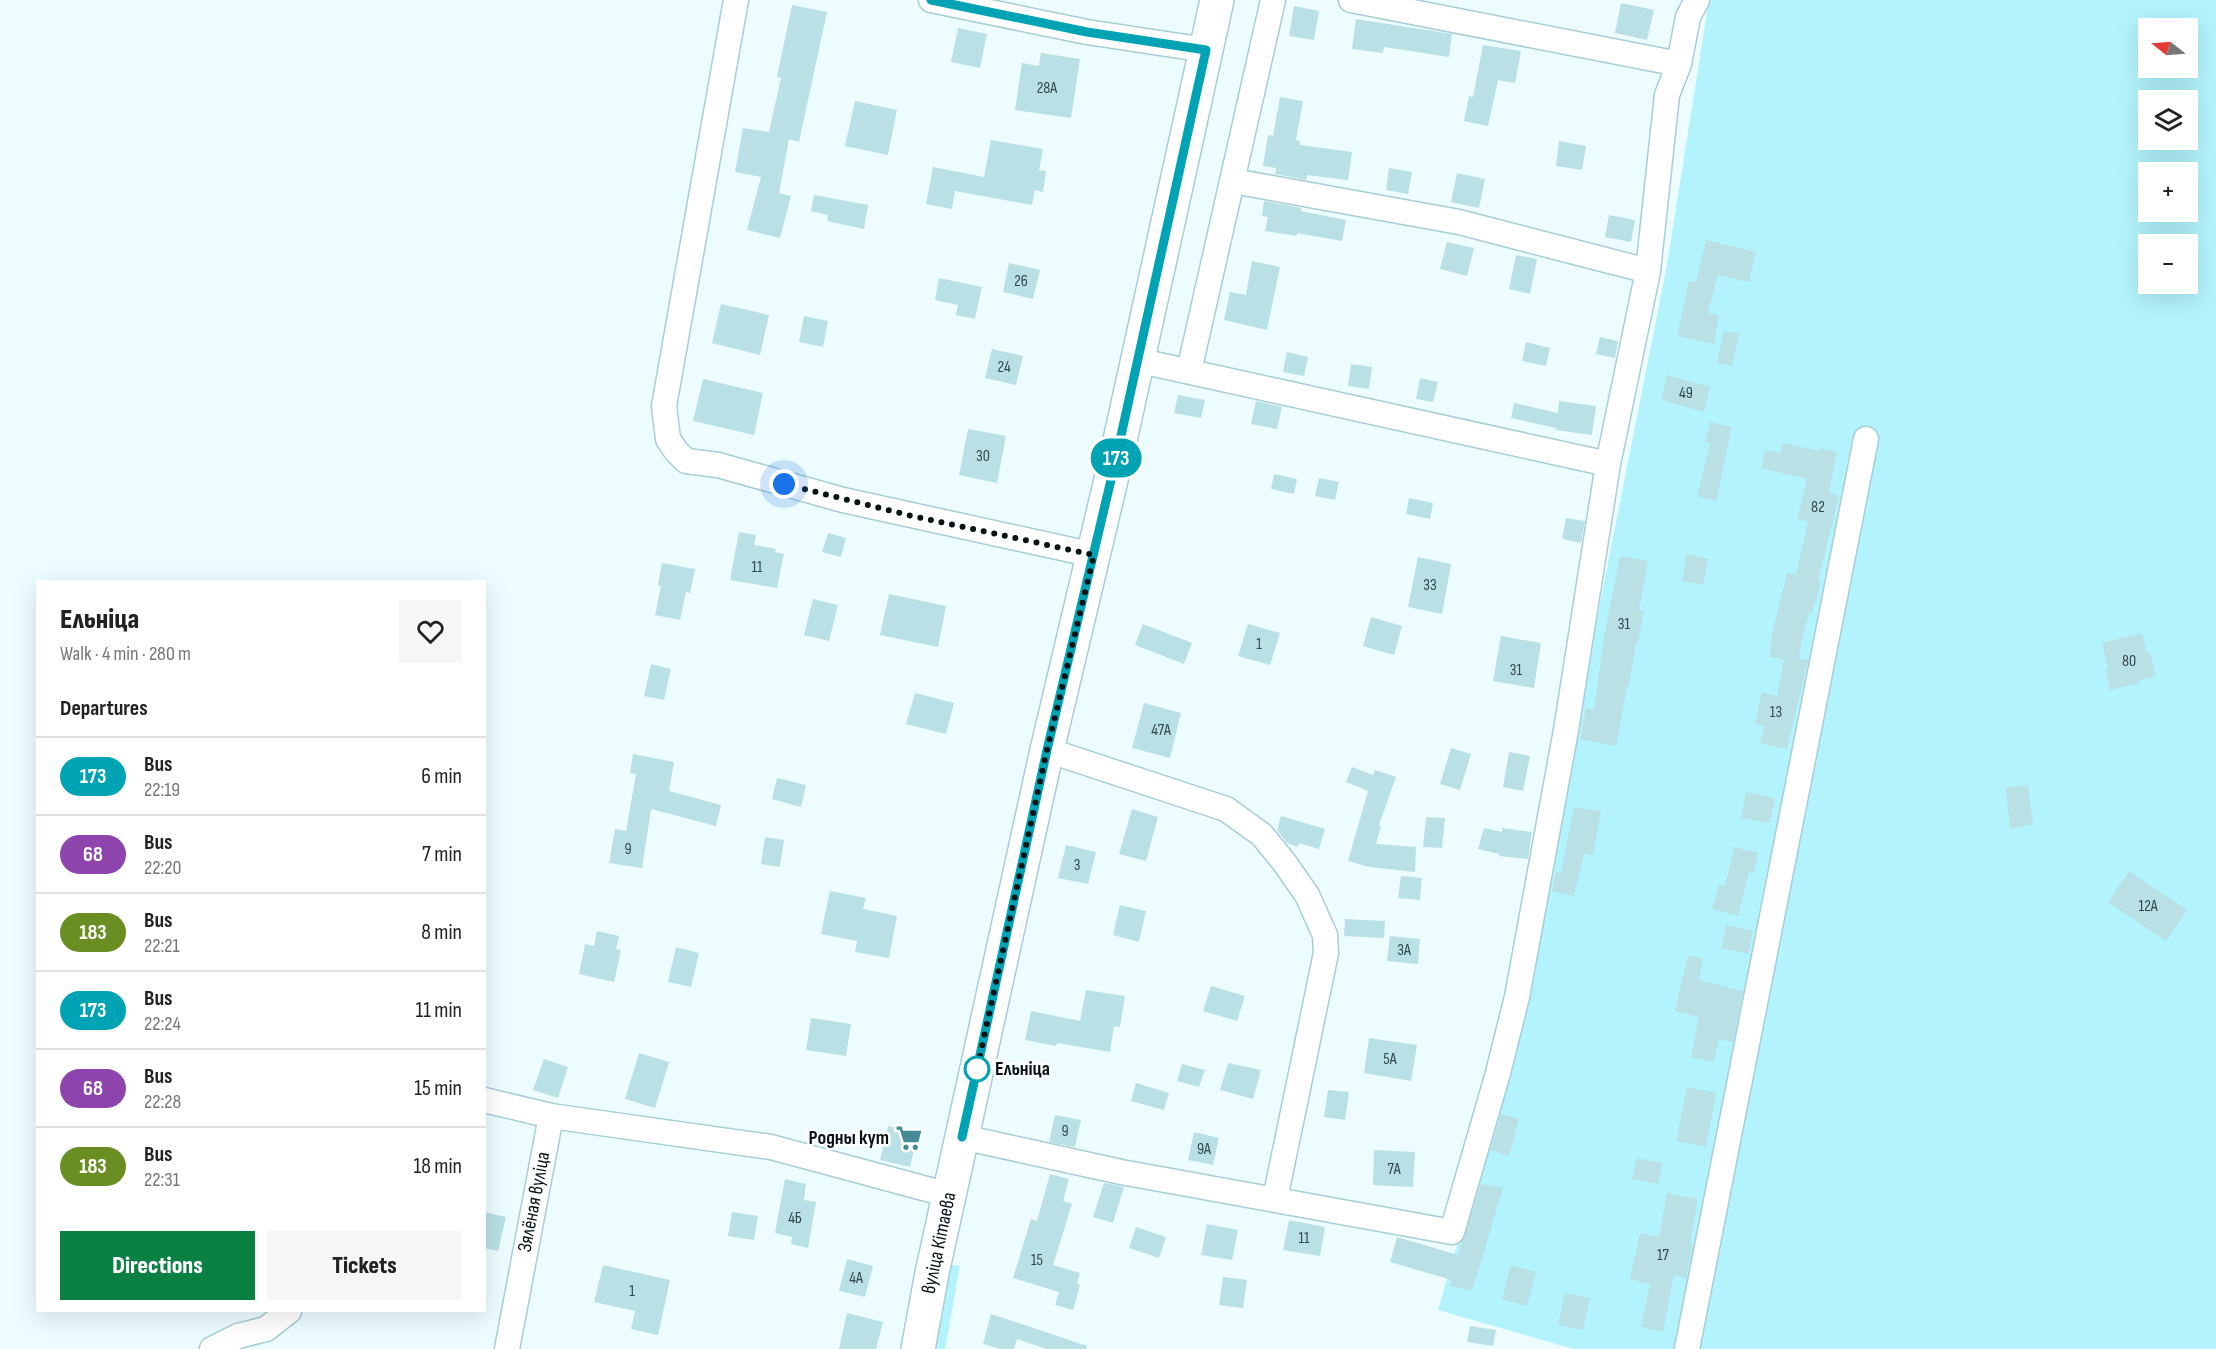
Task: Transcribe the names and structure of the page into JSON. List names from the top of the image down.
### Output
{
  "streets": {
    "main road": ["вуліца Кітаева"],
    "street": ["Зялёная вуліца"]
  },
  "places": {
    "other": ["Ельніца"],
    "supermarket": ["Родны кут"]
  },
  "lines": ["bus line 173"],
  "house_numbers": [
    "28А",
    "26",
    "24",
    "49",
    "30",
    "82",
    "11",
    "33",
    "31",
    "1",
    "80",
    "31",
    "13",
    "47А",
    "9",
    "3",
    "12А",
    "3А",
    "5А",
    "9",
    "9А",
    "7А",
    "4Б",
    "11",
    "17",
    "15",
    "4А",
    "1"
  ],
  "north": "left",
  "page": {
    "on_map": "173",
    "map_buttons": ["+", "−"],
    "heading": [
      ["Ельніца", "Walk · 4 min · 280 m"],
      "Departures"
    ],
    "list": [
      {
        "mark": "173",
        "name": "Bus",
        "note": "22:19",
        "value": "6 min"
      },
      {
        "mark": "68",
        "name": "Bus",
        "note": "22:20",
        "value": "7 min"
      },
      {
        "mark": "183",
        "name": "Bus",
        "note": "22:21",
        "value": "8 min"
      },
      {
        "mark": "173",
        "name": "Bus",
        "note": "22:24",
        "value": "11 min"
      },
      {
        "mark": "68",
        "name": "Bus",
        "note": "22:28",
        "value": "15 min"
      },
      {
        "mark": "183",
        "name": "Bus",
        "note": "22:31",
        "value": "18 min"
      }
    ],
    "buttons": ["Directions", "Tickets"]
  }
}
